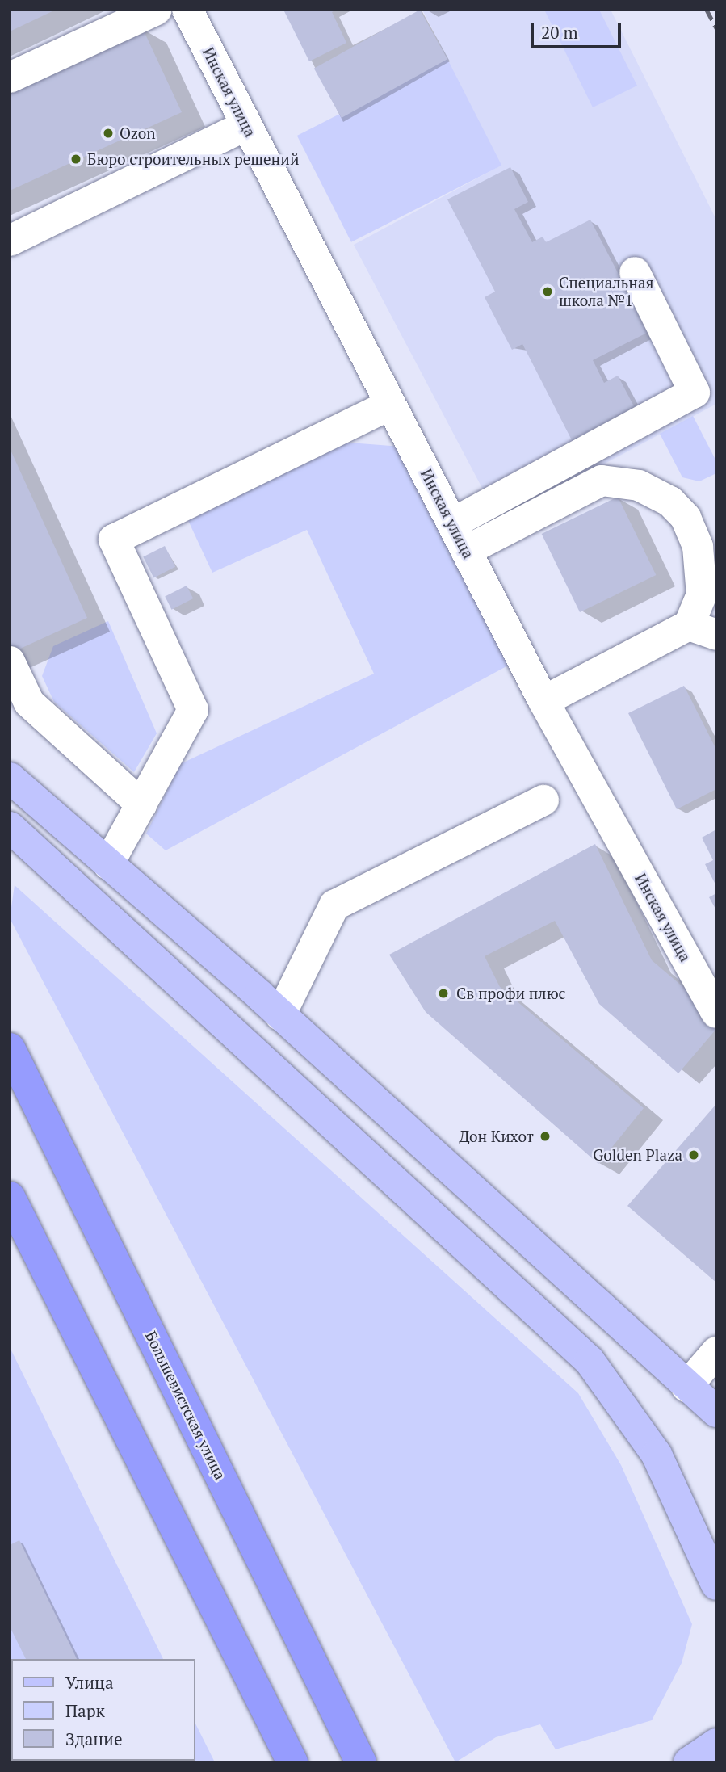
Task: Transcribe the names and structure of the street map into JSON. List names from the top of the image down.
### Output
{
  "streets": {
    "highway": ["Большевистская улица"],
    "street": ["Инская улица"]
  },
  "places": [
    "Ozon",
    "Бюро строительных решений",
    "Специальная школа №1",
    "Св профи плюс",
    "Дон Кихот",
    "Golden Plaza"
  ],
  "legend": ["Улица", "Парк", "Здание"],
  "scale_bar": "20 m"
}
